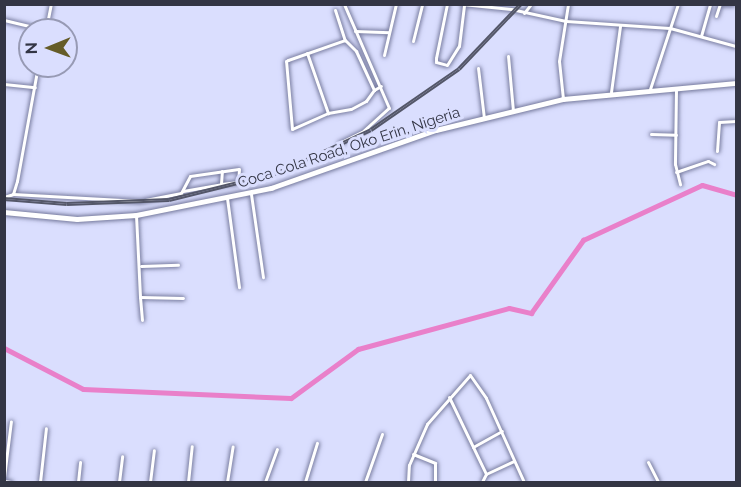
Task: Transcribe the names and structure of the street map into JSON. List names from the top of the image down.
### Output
{
  "streets": {
    "street": ["Coca Cola Road, Oko Erin, Nigeria"]
  },
  "north": "left"
}
